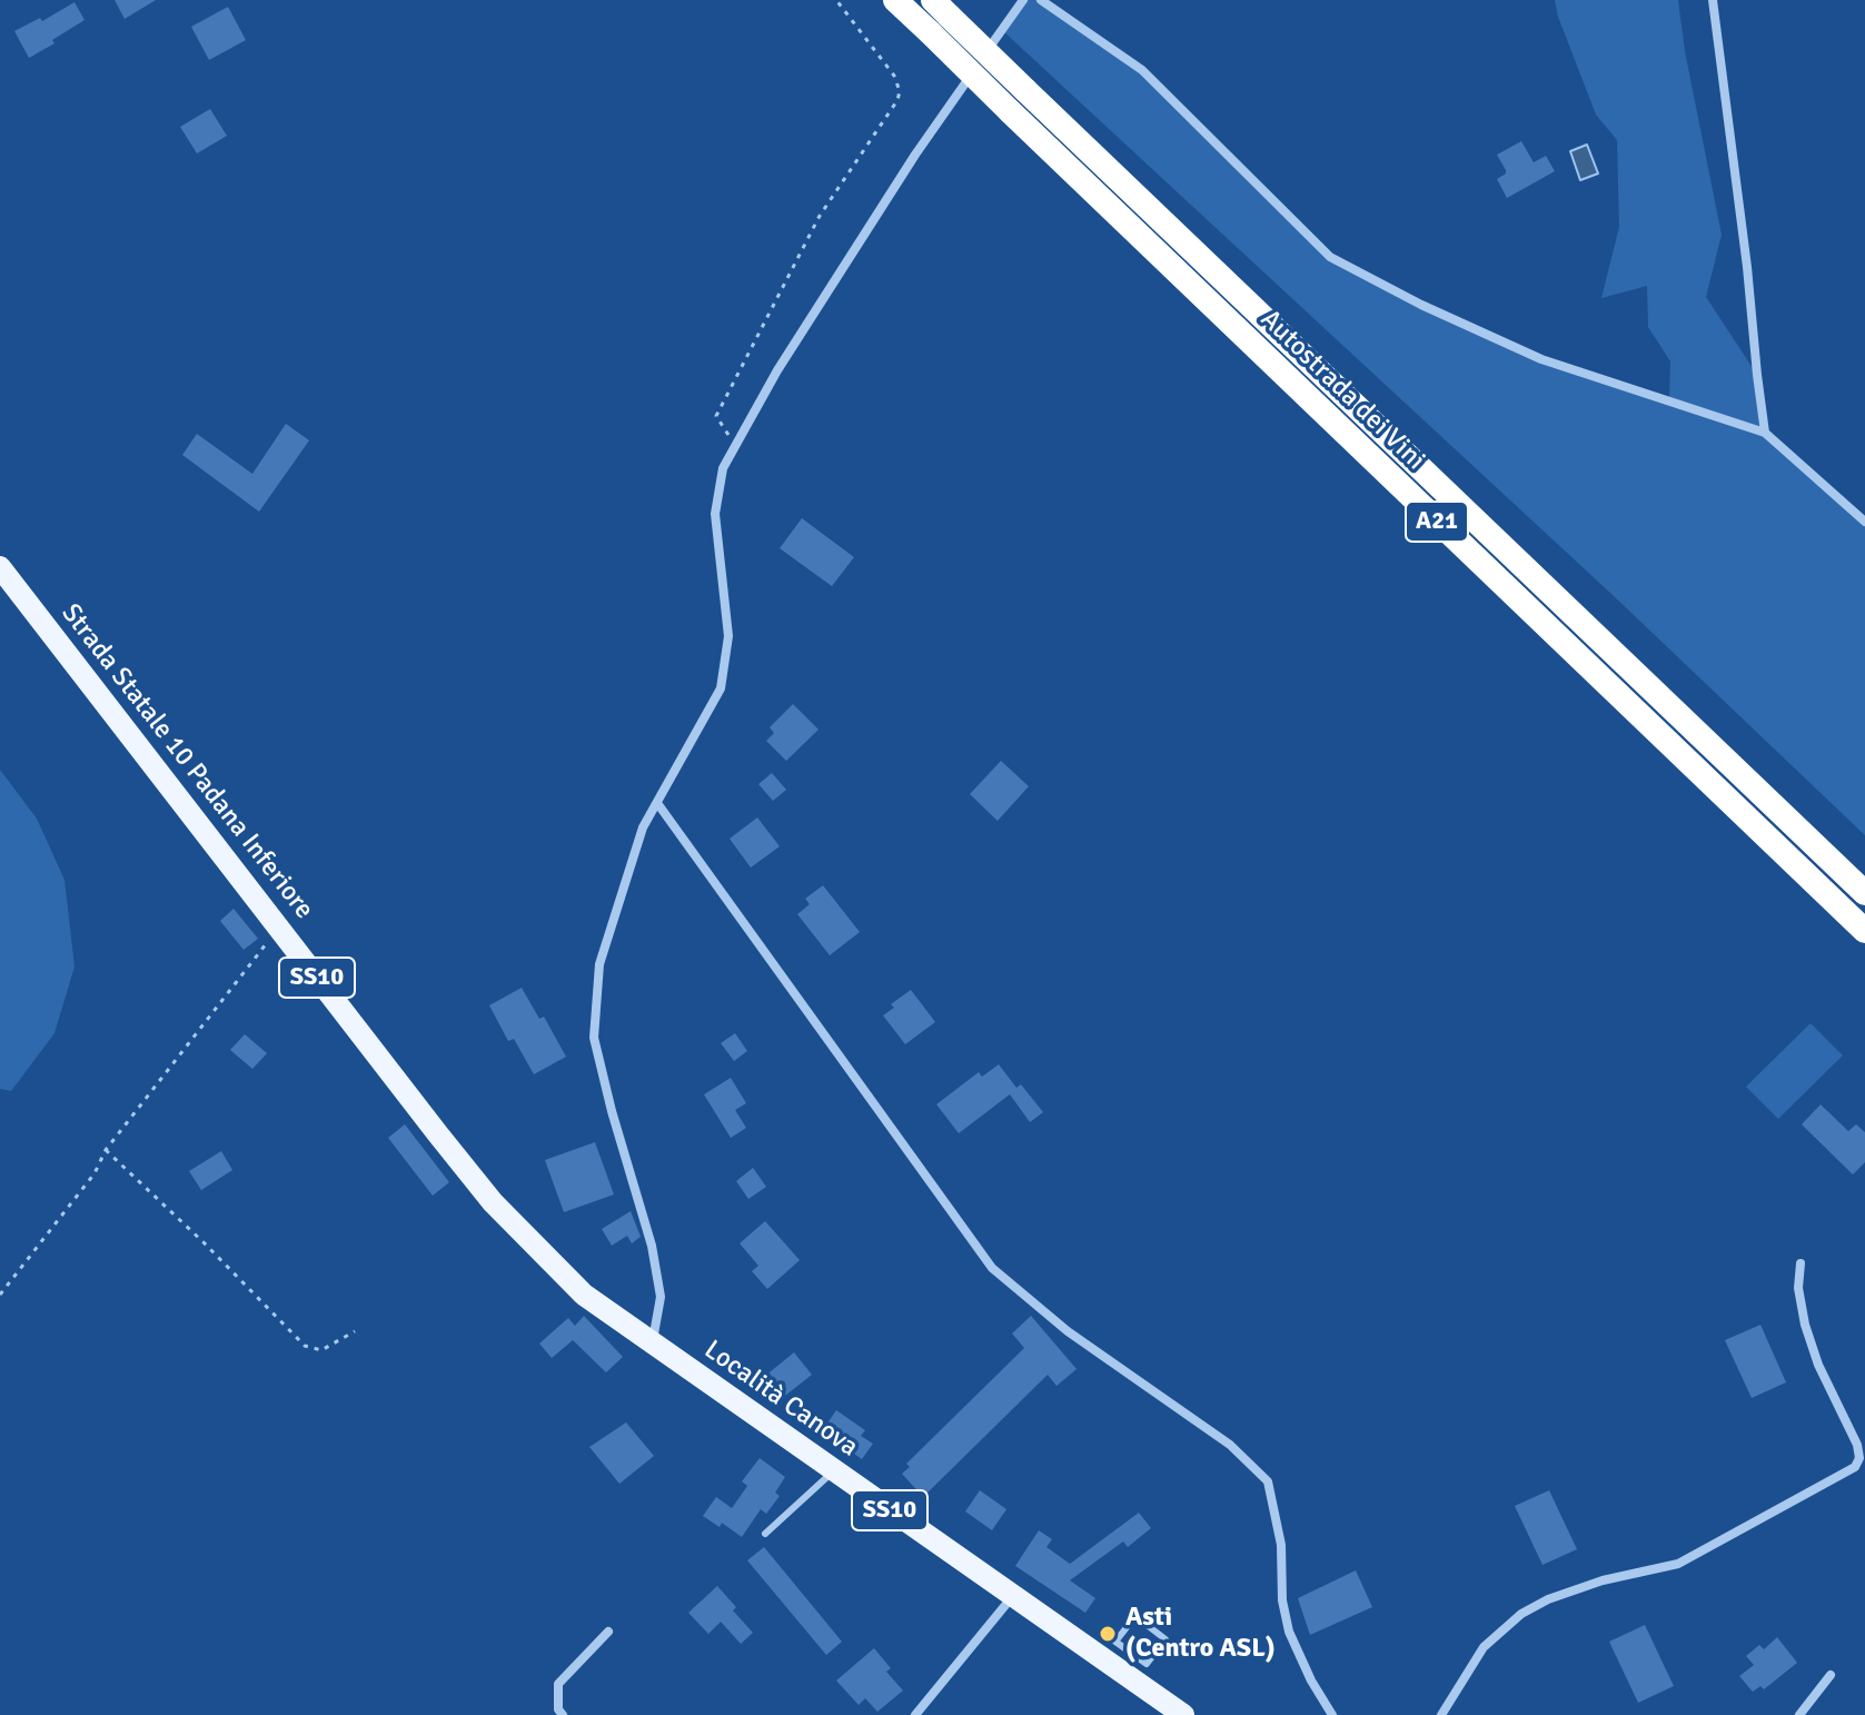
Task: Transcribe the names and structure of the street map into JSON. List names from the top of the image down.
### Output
{
  "streets": {
    "highway": ["Autostrada dei Vini", "A21"],
    "main road": ["Strada Statale 10 Padana Inferiore", "SS10", "Località Canova"]
  },
  "crossings": [
    ["Strada Statale 10 Padana Inferiore", "Località Canova"]
  ],
  "places": ["Asti (Centro ASL)"]
}
